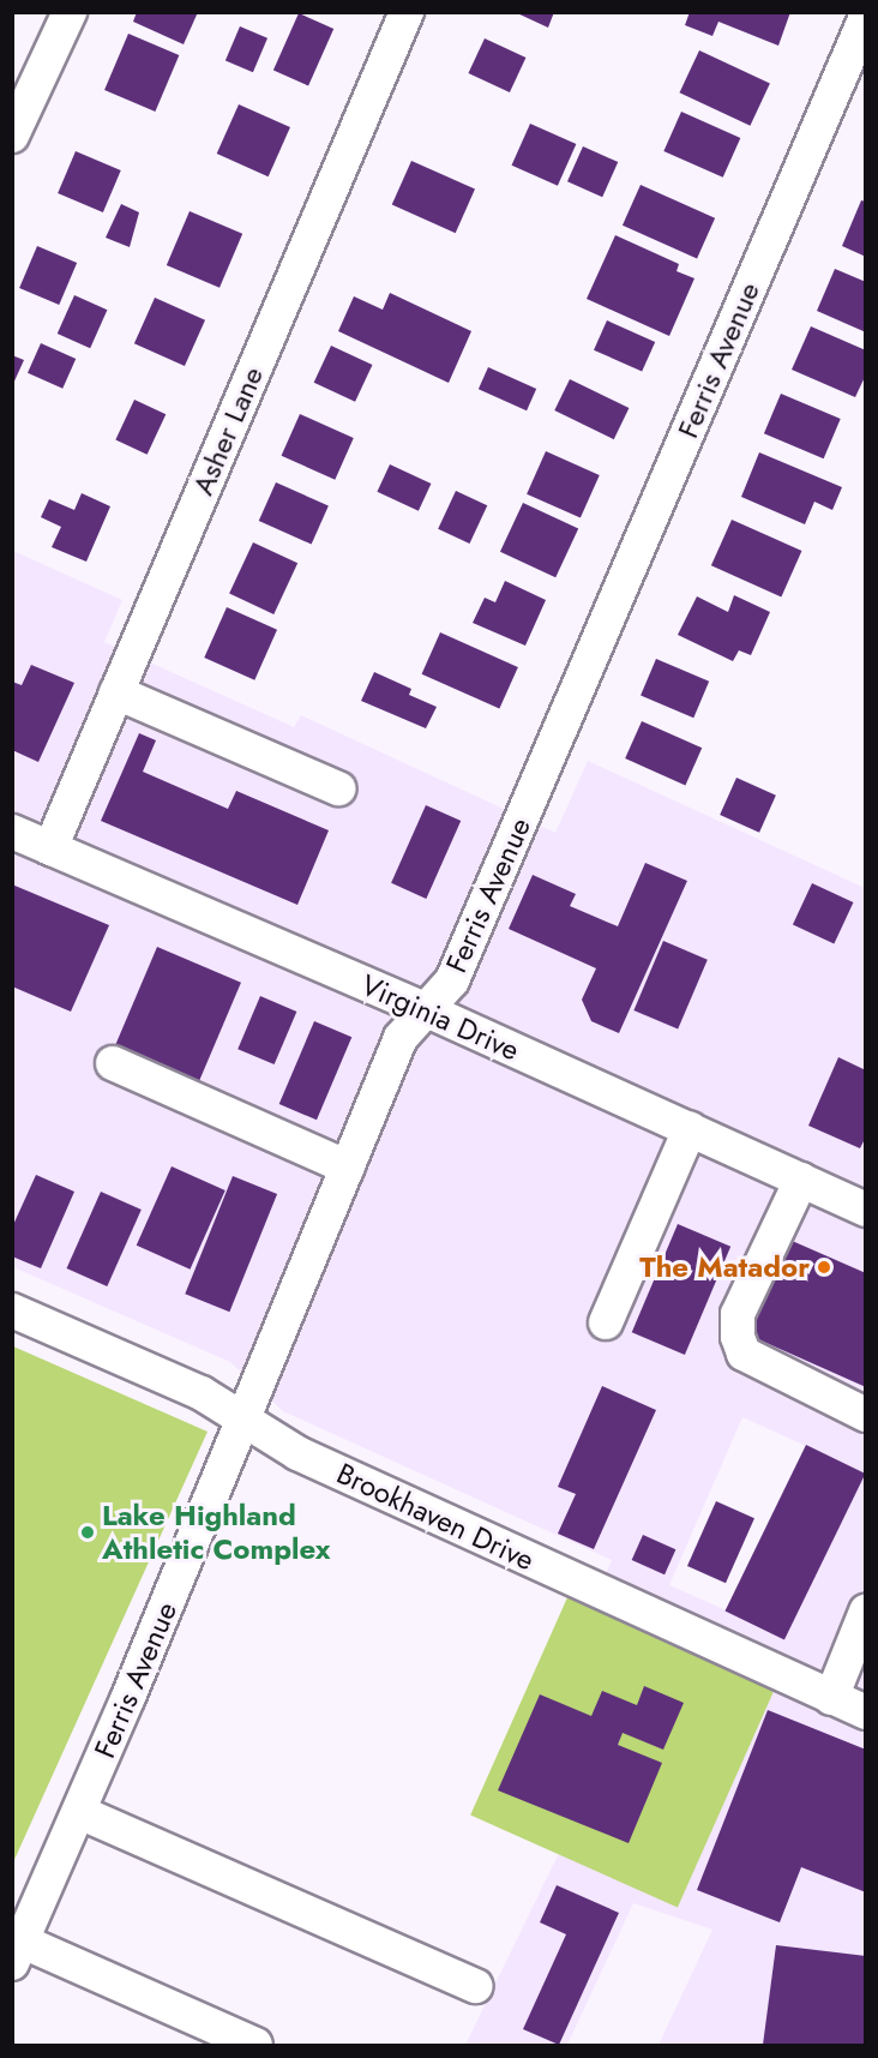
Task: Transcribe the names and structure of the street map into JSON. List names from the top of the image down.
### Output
{
  "streets": {
    "street": [
      "Ferris Avenue",
      "Asher Lane",
      "Virginia Drive",
      "Brookhaven Drive"
    ]
  },
  "crossings": [
    ["Ferris Avenue", "Virginia Drive"],
    ["Ferris Avenue", "Brookhaven Drive"],
    ["Asher Lane", "Virginia Drive"]
  ],
  "places": ["The Matador", "Lake Highland Athletic Complex"]
}
